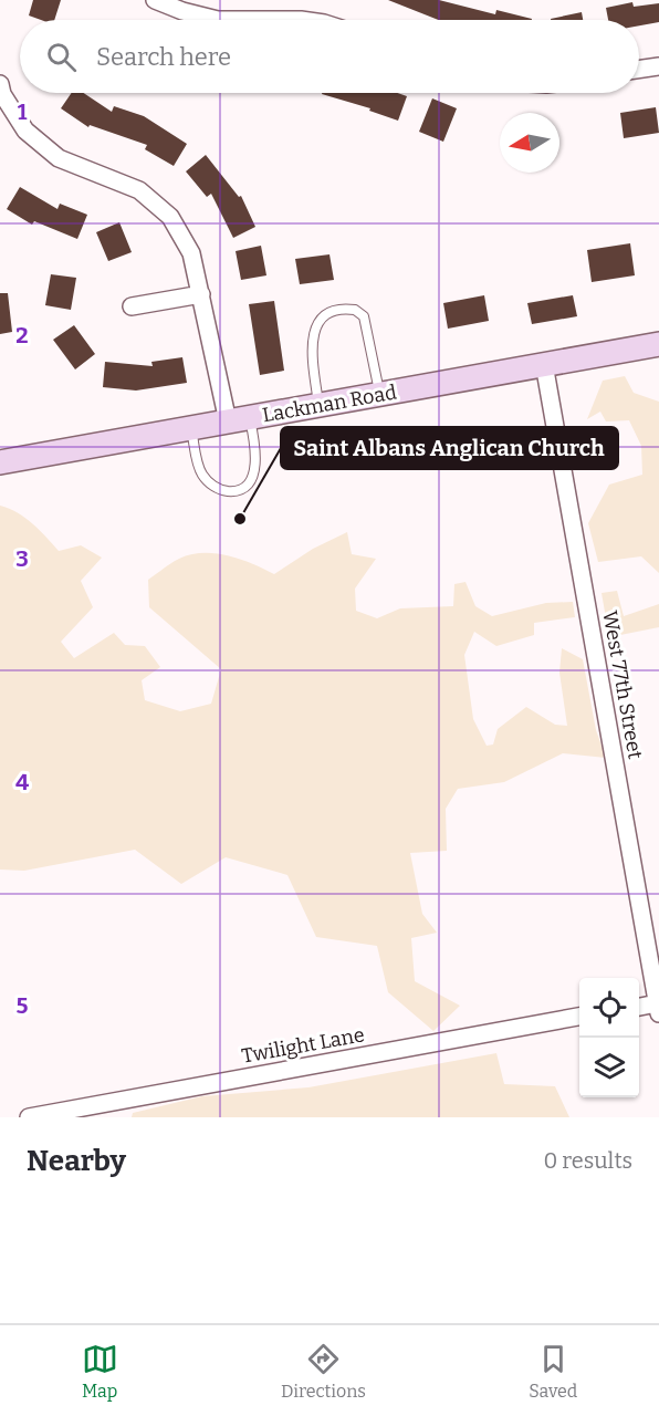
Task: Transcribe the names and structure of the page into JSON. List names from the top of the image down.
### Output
{
  "streets": {
    "main road": ["Lackman Road"],
    "street": ["West 77th Street", "Twilight Lane"]
  },
  "crossings": [
    ["Lackman Road", "West 77th Street"]
  ],
  "places": ["Saint Albans Anglican Church"],
  "north": "left",
  "page": {
    "search": "Search here",
    "heading": ["Nearby", "0 results"],
    "nav": ["Map", "Directions", "Saved"]
  },
  "grid": {
    "rows": [
      "1",
      "2",
      "3",
      "4",
      "5"
    ]
  }
}
